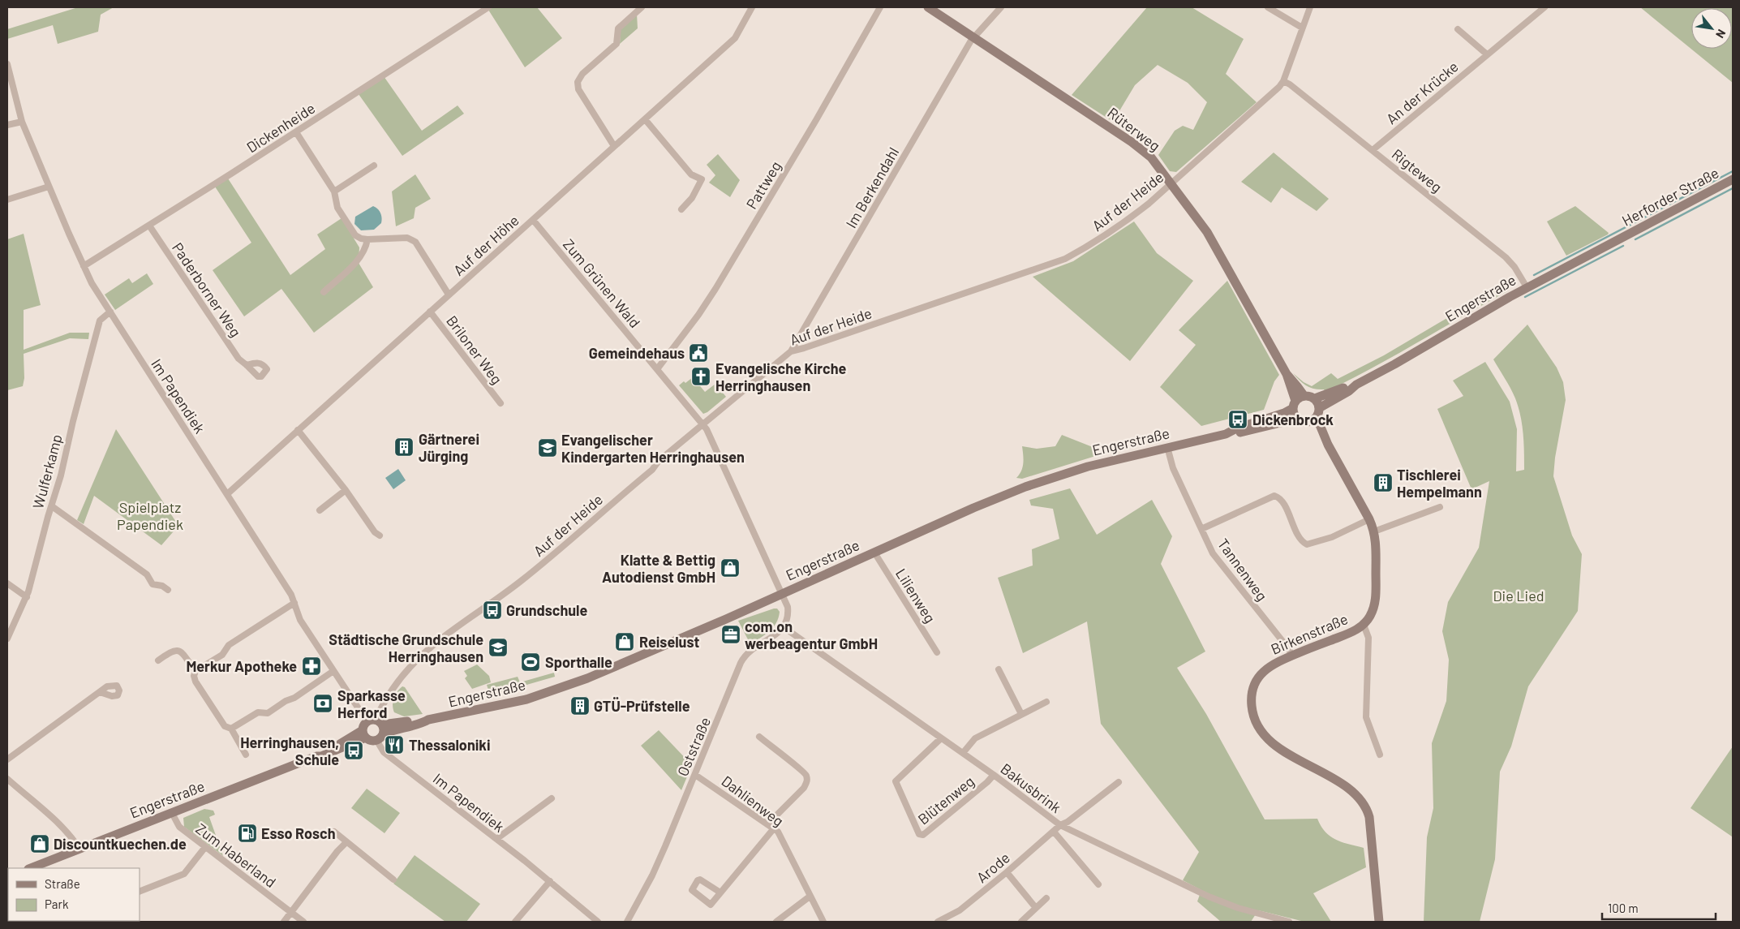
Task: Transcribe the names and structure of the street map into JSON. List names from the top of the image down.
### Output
{
  "streets": {
    "main road": [
      "Rüterweg",
      "Herforder Straße",
      "Engerstraße",
      "Birkenstraße"
    ],
    "street": [
      "An der Krücke",
      "Dickenheide",
      "Rigteweg",
      "Pattweg",
      "Im Berkendahl",
      "Auf der Heide",
      "Auf der Höhe",
      "Zum Grünen Wald",
      "Paderborner Weg",
      "Briloner Weg",
      "Im Papendiek",
      "Wulferkamp",
      "Tannenweg",
      "Lilienweg",
      "Oststraße",
      "Bakusbrink",
      "Blütenweg",
      "Dahlienweg",
      "Zum Haberland",
      "Arode"
    ]
  },
  "crossings": [
    ["An der Krücke", "Rigteweg"],
    ["Dickenheide", "Paderborner Weg"],
    ["Dickenheide", "Im Papendiek"],
    ["Rüterweg", "Im Berkendahl"],
    ["Rüterweg", "Auf der Heide"],
    ["Rüterweg", "Engerstraße"],
    ["Rüterweg", "Birkenstraße"],
    ["Rigteweg", "Auf der Heide"],
    ["Rigteweg", "Engerstraße"],
    ["Pattweg", "Zum Grünen Wald"],
    ["Im Berkendahl", "Auf der Heide"],
    ["Herforder Straße", "Engerstraße"],
    ["Auf der Heide", "Zum Grünen Wald"],
    ["Auf der Heide", "Engerstraße"],
    ["Auf der Heide", "Im Papendiek"],
    ["Auf der Höhe", "Zum Grünen Wald"],
    ["Auf der Höhe", "Briloner Weg"],
    ["Auf der Höhe", "Im Papendiek"],
    ["Zum Grünen Wald", "Engerstraße"],
    ["Engerstraße", "Im Papendiek"],
    ["Engerstraße", "Tannenweg"],
    ["Engerstraße", "Lilienweg"],
    ["Engerstraße", "Birkenstraße"],
    ["Engerstraße", "Zum Haberland"],
    ["Im Papendiek", "Wulferkamp"],
    ["Tannenweg", "Birkenstraße"],
    ["Oststraße", "Bakusbrink"],
    ["Oststraße", "Dahlienweg"],
    ["Bakusbrink", "Blütenweg"],
    ["Bakusbrink", "Arode"]
  ],
  "parks": ["Spielplatz Papendiek", "Die Lied"],
  "places": {
    "public building": ["Gemeindehaus"],
    "church": ["Evangelische Kirche Herringhausen"],
    "bus stop": ["Dickenbrock", "Grundschule", "Herringhausen, Schule"],
    "building": ["Gärtnerei Jürging", "Tischlerei Hempelmann", "GTÜ-Prüfstelle"],
    "school or university": ["Evangelischer Kindergarten Herringhausen", "Städtische Grundschule Herringhausen"],
    "shop": ["Klatte & Bettig Autodienst GmbH", "Reiselust", "Discountkuechen.de"],
    "office": ["com.on werbeagentur GmbH"],
    "sports": ["Sporthalle"],
    "pharmacy": ["Merkur Apotheke"],
    "bank": ["Sparkasse Herford"],
    "restaurant": ["Thessaloniki"],
    "fuel station": ["Esso Rosch"]
  },
  "legend": ["Straße", "Park"],
  "scale_bar": "100 m",
  "north": "bottom right"
}
